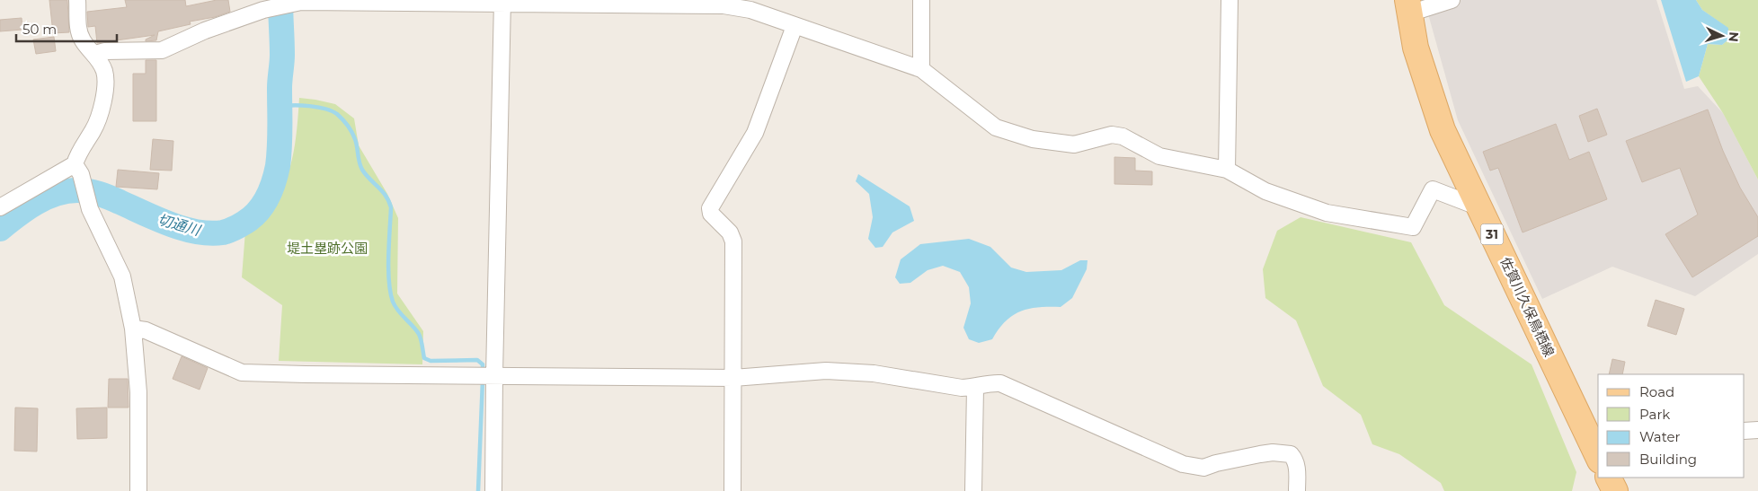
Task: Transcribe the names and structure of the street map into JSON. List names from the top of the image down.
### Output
{
  "streets": {
    "main road": ["31", "佐賀川久保鳥栖線"]
  },
  "water": ["切通川"],
  "parks": ["堤土塁跡公園"],
  "legend": [
    "Road",
    "Park",
    "Water",
    "Building"
  ],
  "scale_bar": "50 m",
  "north": "right"
}
